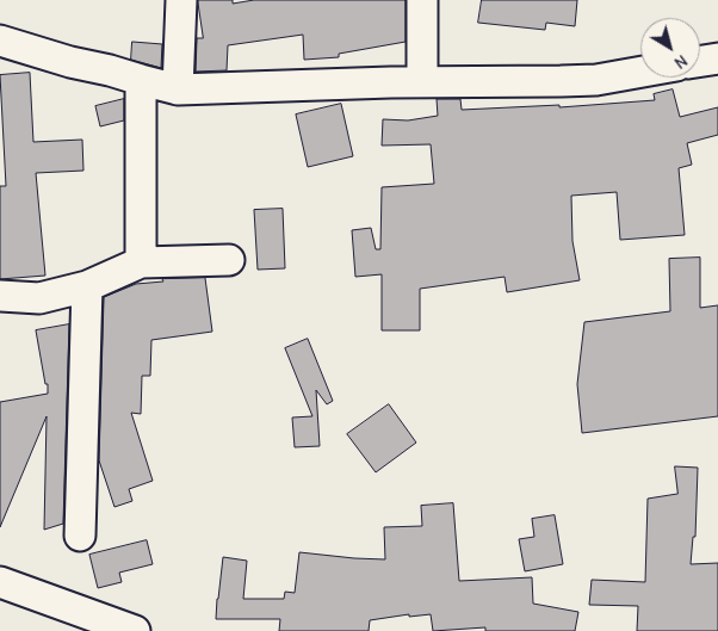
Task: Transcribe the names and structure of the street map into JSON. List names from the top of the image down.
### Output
{
  "north": "bottom right"
}
